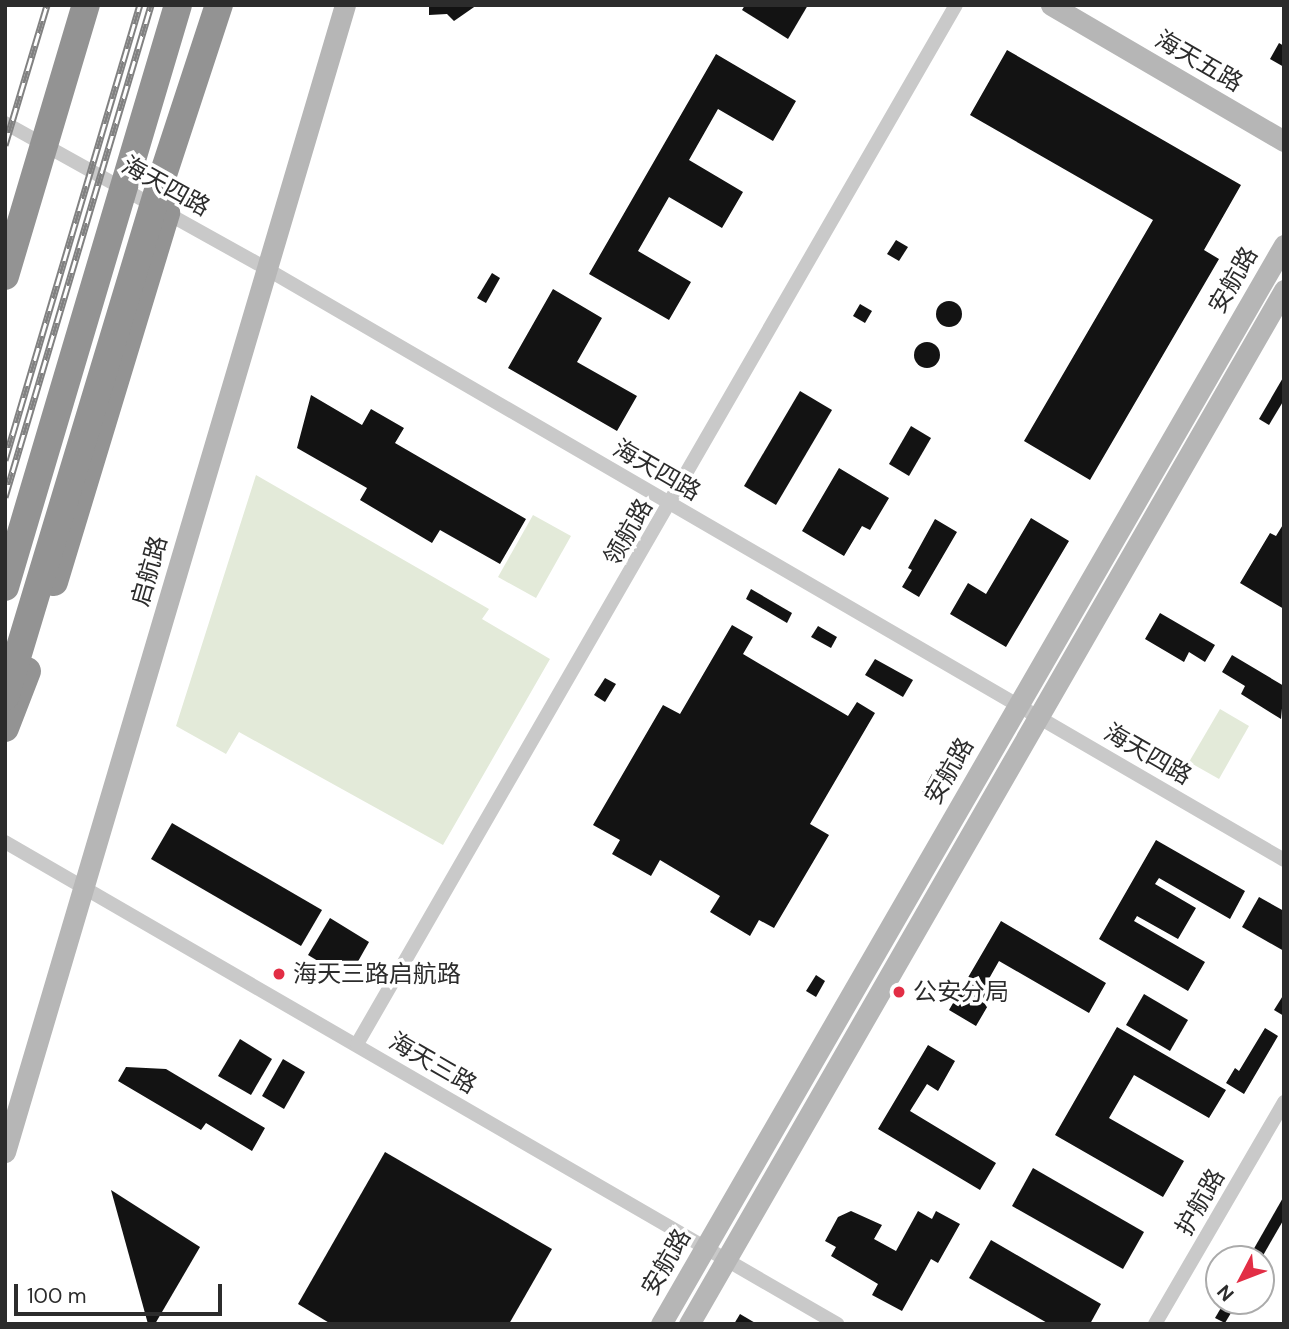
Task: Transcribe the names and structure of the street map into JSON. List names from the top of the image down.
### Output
{
  "streets": {
    "street": [
      "海天五路",
      "海天四路",
      "安航路",
      "领航路",
      "启航路",
      "海天三路",
      "护航路"
    ]
  },
  "crossings": [
    ["海天四路", "安航路"],
    ["海天四路", "领航路"],
    ["海天四路", "启航路"],
    ["安航路", "海天三路"],
    ["领航路", "海天三路"],
    ["启航路", "海天三路"]
  ],
  "places": ["海天三路启航路", "公安分局"],
  "scale_bar": "100 m",
  "north": "bottom left"
}
